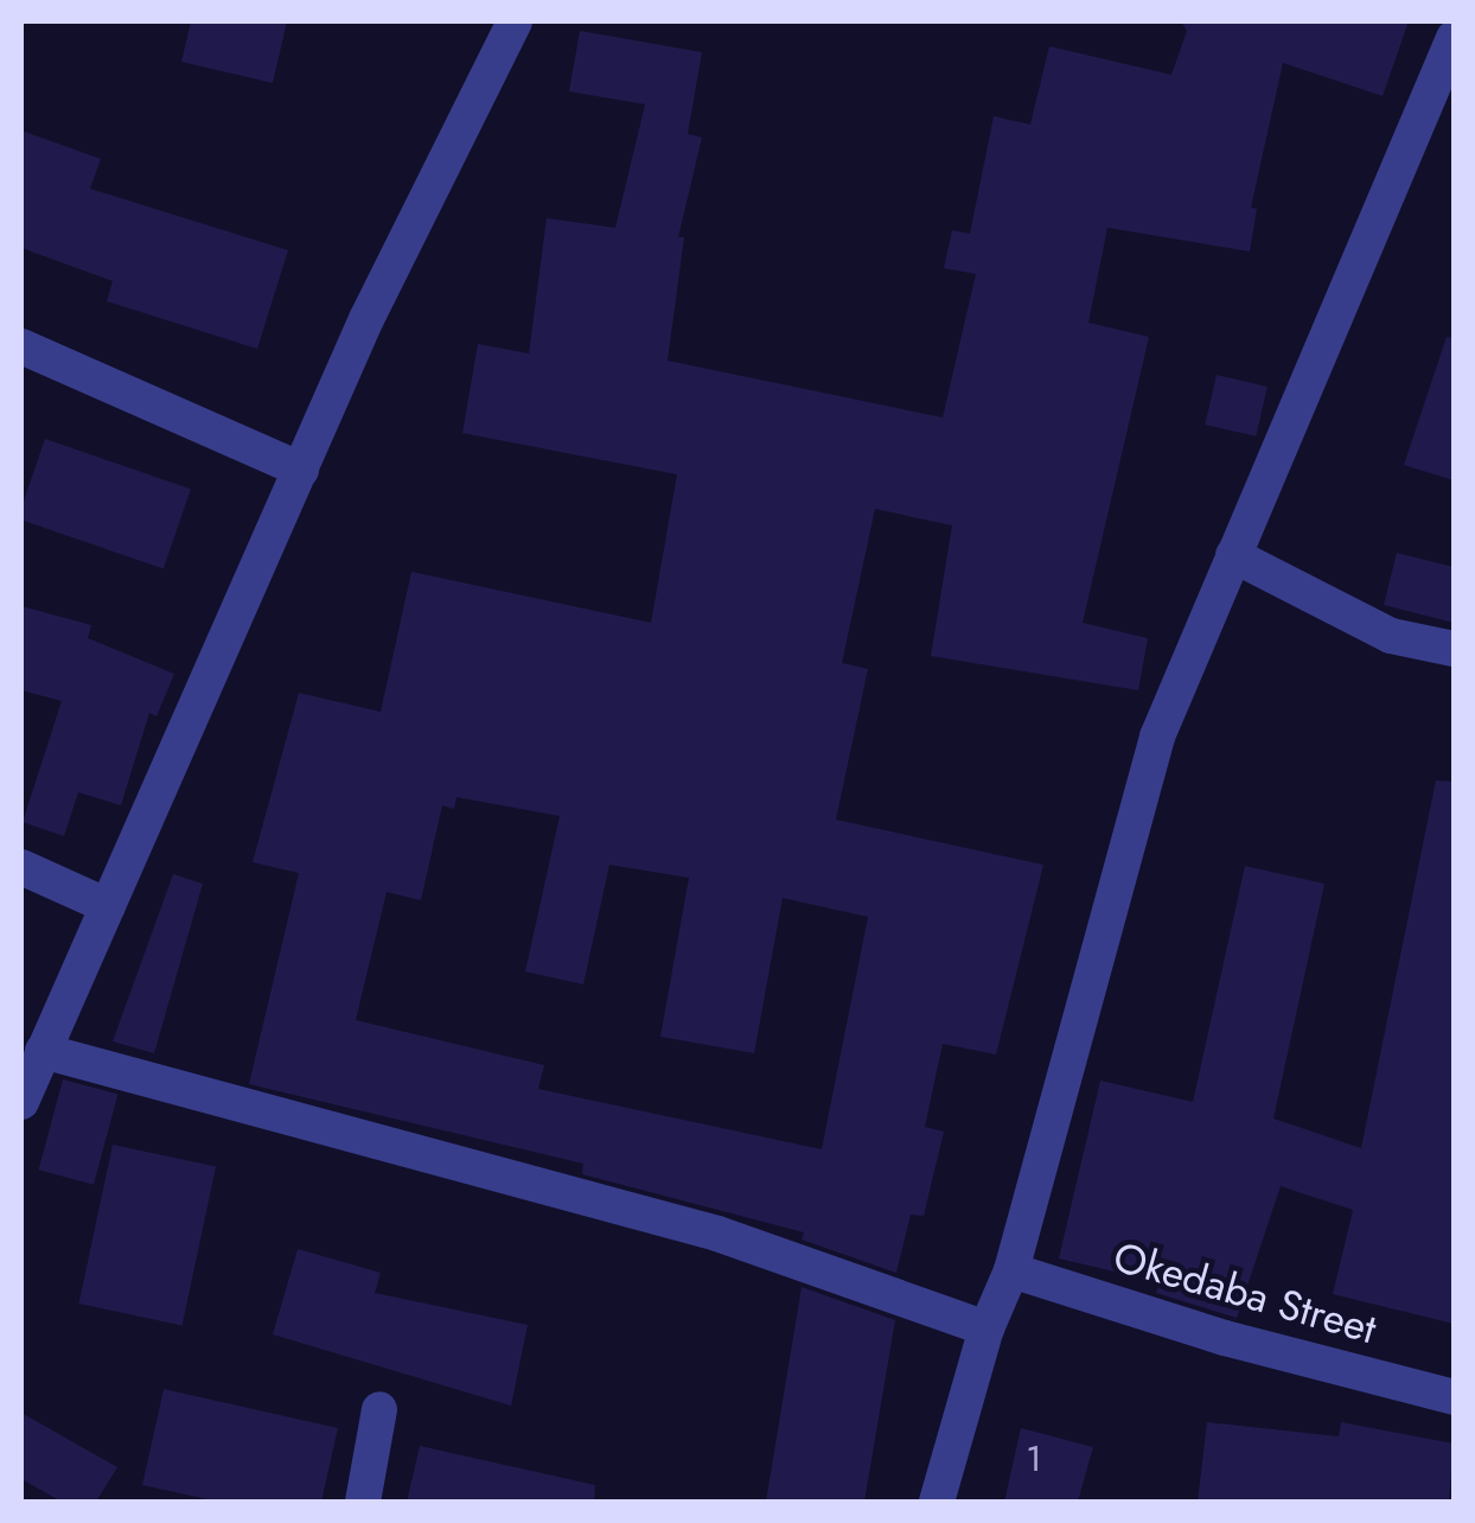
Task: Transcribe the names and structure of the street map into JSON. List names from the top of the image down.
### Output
{
  "streets": {
    "street": ["Okedaba Street"]
  },
  "house_numbers": ["1"]
}
